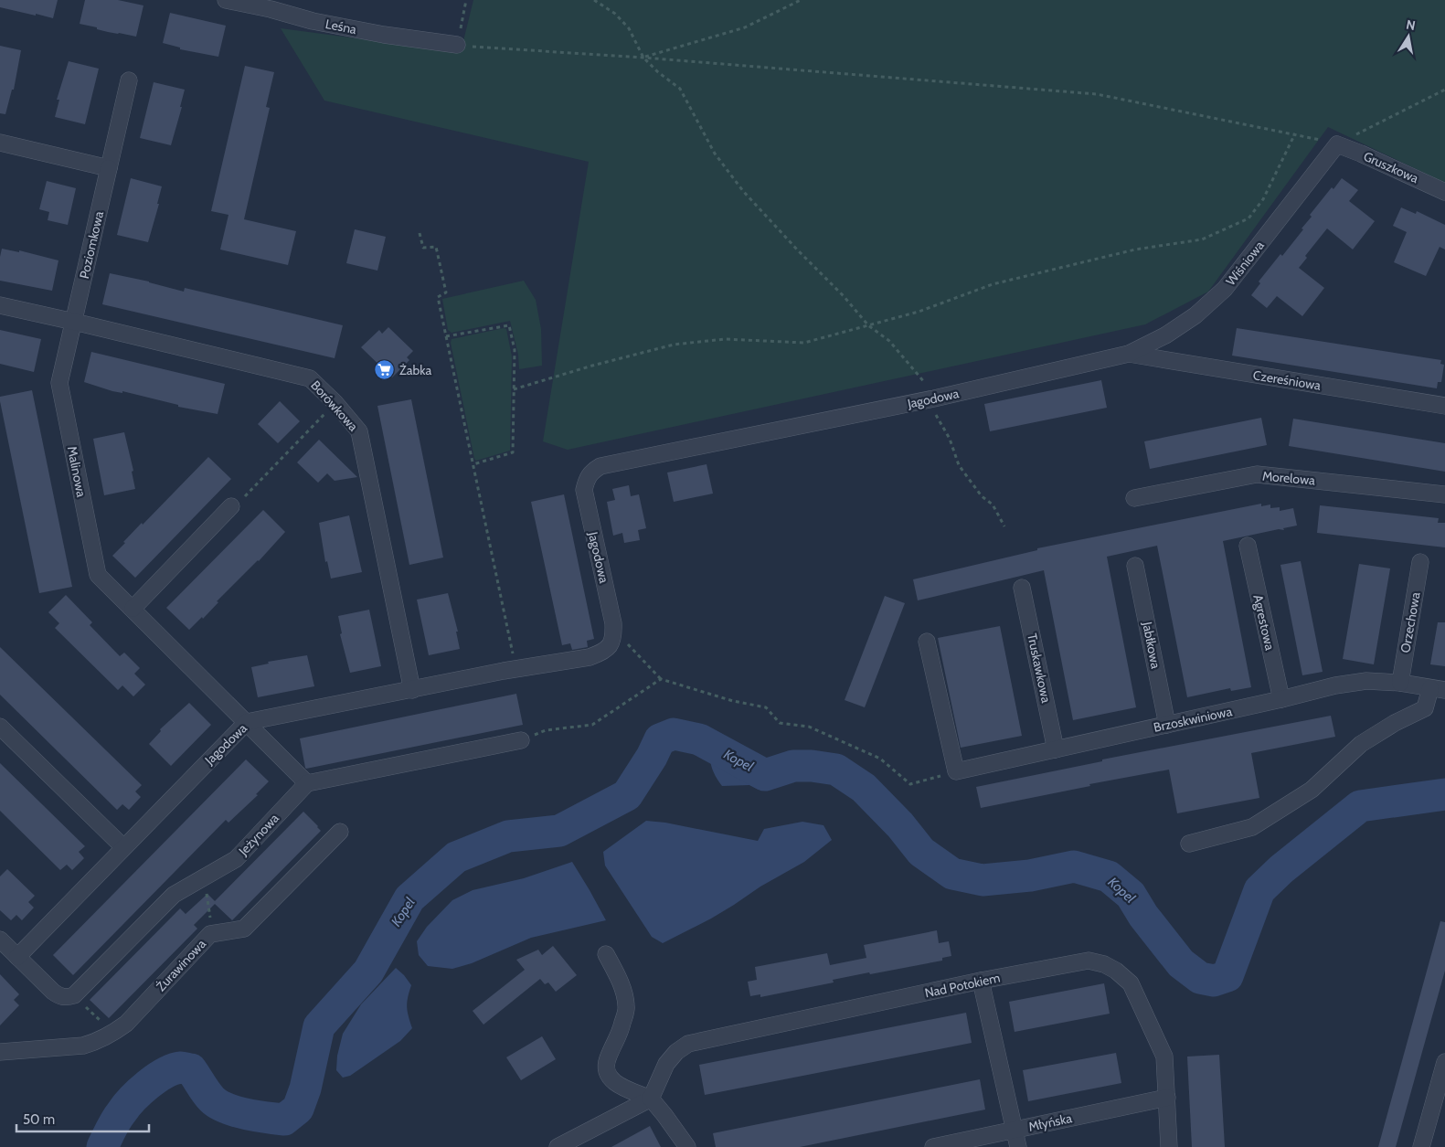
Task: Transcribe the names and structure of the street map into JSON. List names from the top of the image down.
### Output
{
  "streets": {
    "street": [
      "Leśna",
      "Gruszkowa",
      "Poziomkowa",
      "Wiśniowa",
      "Czereśniowa",
      "Jagodowa",
      "Borówkowa",
      "Malinowa",
      "Morelowa",
      "Agrestowa",
      "Orzechowa",
      "Jabłkowa",
      "Truskawkowa",
      "Brzoskwiniowa",
      "Jeżynowa",
      "Żurawinowa",
      "Nad Potokiem",
      "Młyńska"
    ]
  },
  "crossings": [
    ["Gruszkowa", "Wiśniowa"],
    ["Poziomkowa", "Borówkowa"],
    ["Poziomkowa", "Malinowa"],
    ["Wiśniowa", "Czereśniowa"],
    ["Wiśniowa", "Jagodowa"],
    ["Czereśniowa", "Jagodowa"],
    ["Jagodowa", "Borówkowa"],
    ["Jagodowa", "Malinowa"],
    ["Borówkowa", "Malinowa"],
    ["Malinowa", "Jeżynowa"],
    ["Agrestowa", "Brzoskwiniowa"],
    ["Orzechowa", "Brzoskwiniowa"],
    ["Jabłkowa", "Brzoskwiniowa"],
    ["Truskawkowa", "Brzoskwiniowa"],
    ["Nad Potokiem", "Młyńska"]
  ],
  "water": ["Kopel"],
  "places": {
    "supermarket": ["Żabka"]
  },
  "scale_bar": "50 m",
  "north": "top"
}
